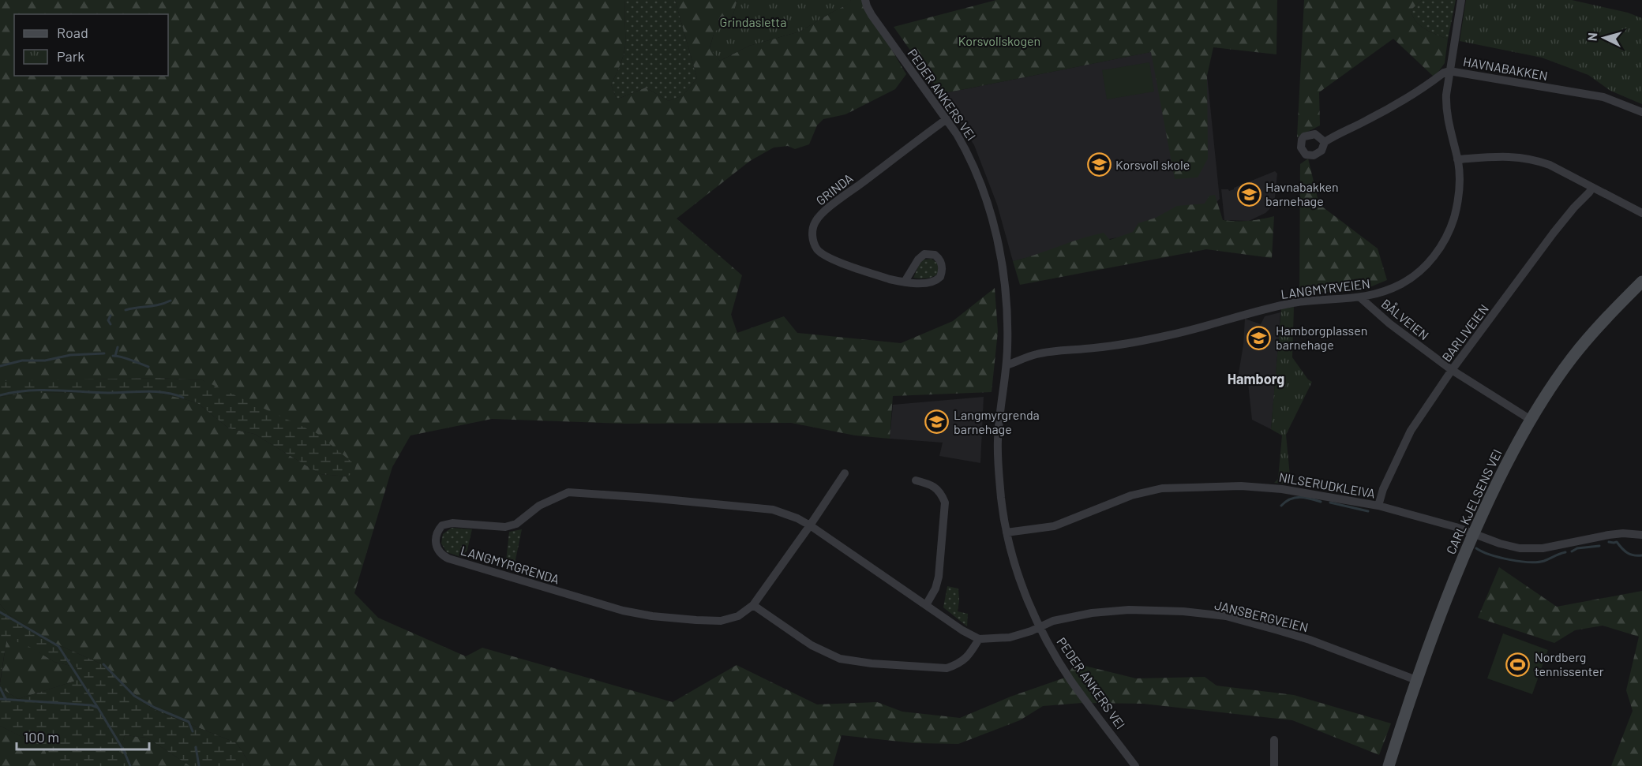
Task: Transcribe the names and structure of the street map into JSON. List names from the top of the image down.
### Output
{
  "streets": {
    "main road": ["CARL KJELSENS VEI"],
    "street": [
      "HAVNABAKKEN",
      "PEDER ANKERS VEI",
      "GRINDA",
      "LANGMYRVEIEN",
      "BÅLVEIEN",
      "BARLIVEIEN",
      "NILSERUDKLEIVA",
      "LANGMYRGRENDA",
      "JANSBERGVEIEN"
    ]
  },
  "crossings": [
    ["HAVNABAKKEN", "LANGMYRVEIEN"],
    ["PEDER ANKERS VEI", "GRINDA"],
    ["PEDER ANKERS VEI", "LANGMYRVEIEN"],
    ["PEDER ANKERS VEI", "NILSERUDKLEIVA"],
    ["PEDER ANKERS VEI", "JANSBERGVEIEN"],
    ["LANGMYRVEIEN", "BÅLVEIEN"],
    ["BÅLVEIEN", "BARLIVEIEN"],
    ["BÅLVEIEN", "CARL KJELSENS VEI"],
    ["BARLIVEIEN", "NILSERUDKLEIVA"],
    ["NILSERUDKLEIVA", "CARL KJELSENS VEI"],
    ["CARL KJELSENS VEI", "JANSBERGVEIEN"]
  ],
  "districts": ["Hamborg"],
  "parks": ["Grindasletta", "Korsvollskogen"],
  "places": {
    "school or university": [
      "Korsvoll skole",
      "Havnabakken barnehage",
      "Hamborgplassen barnehage",
      "Langmyrgrenda barnehage"
    ],
    "sports": ["Nordberg tennissenter"]
  },
  "legend": ["Road", "Park"],
  "scale_bar": "100 m",
  "north": "left"
}
